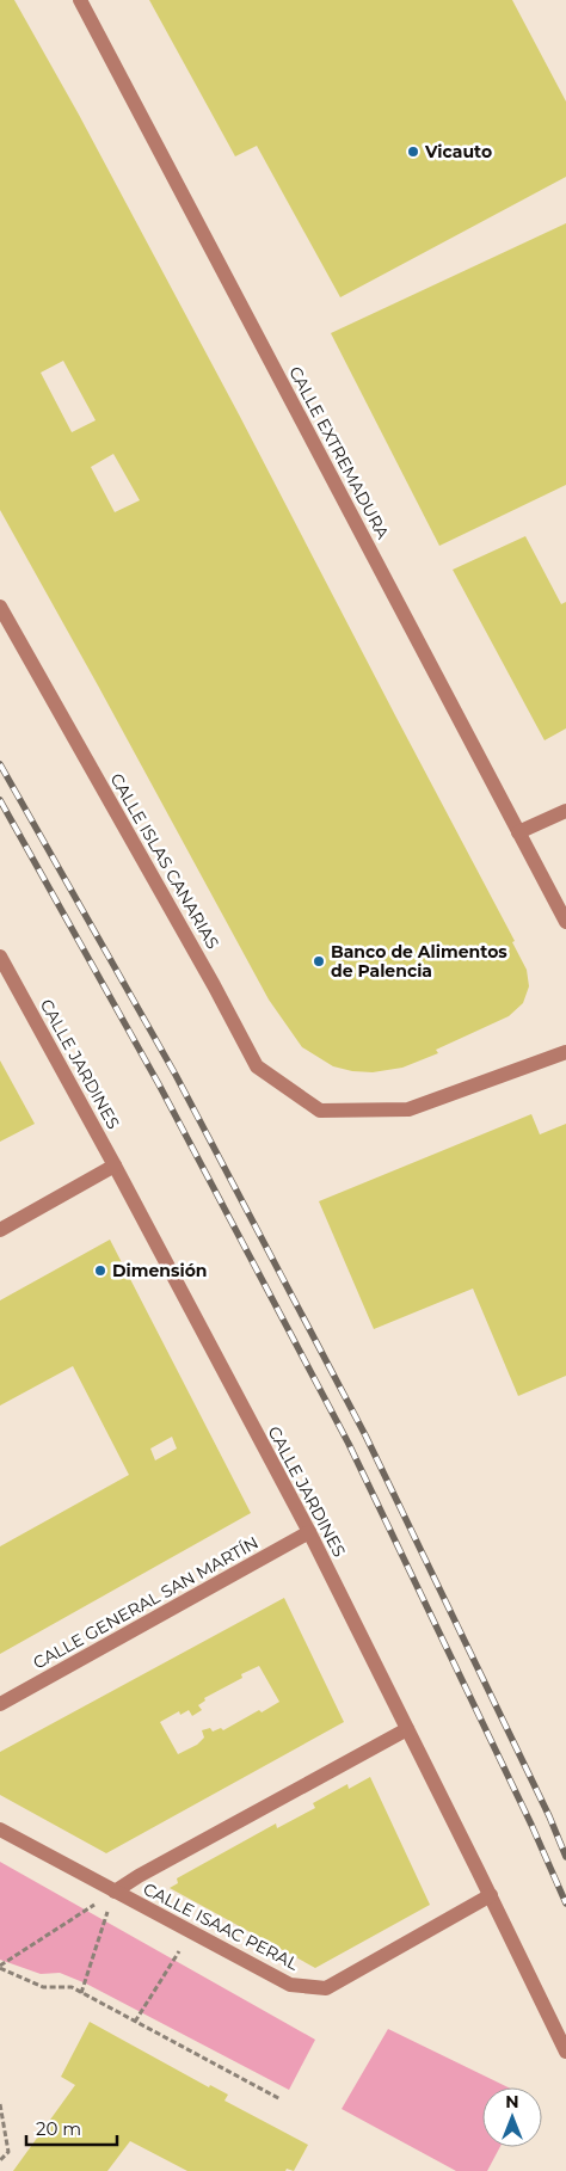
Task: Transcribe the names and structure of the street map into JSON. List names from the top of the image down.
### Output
{
  "streets": {
    "street": [
      "CALLE EXTREMADURA",
      "CALLE ISLAS CANARIAS",
      "CALLE JARDINES",
      "CALLE GENERAL SAN MARTÍN",
      "CALLE ISAAC PERAL"
    ]
  },
  "crossings": [
    ["CALLE JARDINES", "CALLE GENERAL SAN MARTÍN"],
    ["CALLE JARDINES", "CALLE ISAAC PERAL"]
  ],
  "places": ["Vicauto", "Banco de Alimentos de Palencia", "Dimensión"],
  "scale_bar": "20 m",
  "north": "top"
}
